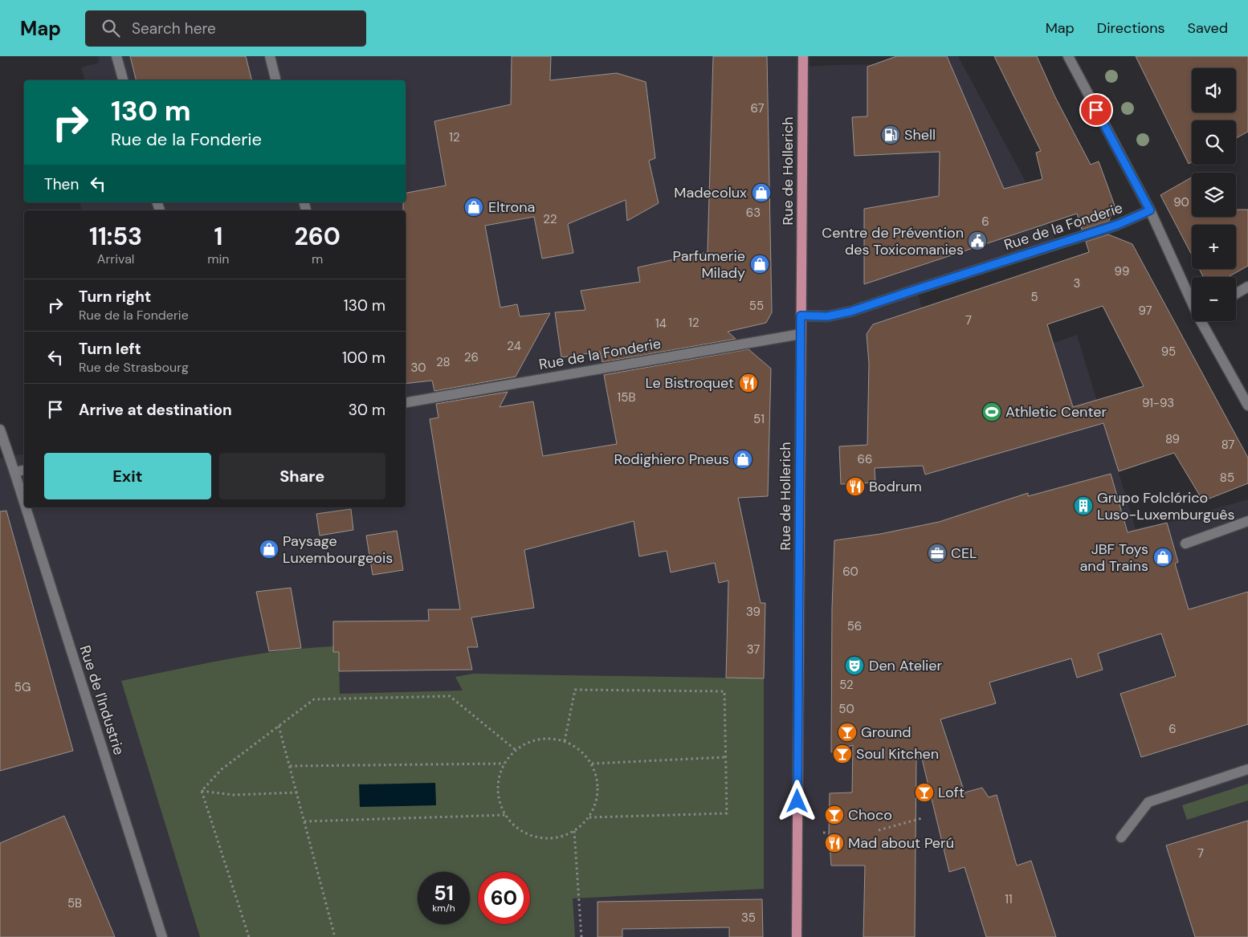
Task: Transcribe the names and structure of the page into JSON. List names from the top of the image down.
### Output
{
  "streets": {
    "main road": ["Rue de Hollerich"],
    "street": ["Rue de la Fonderie", "Rue de l'Industrie"]
  },
  "crossings": [
    ["Rue de Hollerich", "Rue de la Fonderie"]
  ],
  "places": {
    "fuel station": ["Shell"],
    "shop": [
      "Madecolux",
      "Eltrona",
      "Parfumerie Milady",
      "Rodighiero Pneus",
      "Paysage Luxembourgeois",
      "JBF Toys and Trains"
    ],
    "public building": ["Centre de Prévention des Toxicomanies"],
    "restaurant": ["Le Bistroquet", "Bodrum", "Mad about Perú"],
    "sports": ["Athletic Center"],
    "building": ["Grupo Folclórico Luso-Luxemburguês"],
    "office": ["CEL"],
    "theatre": ["Den Atelier"],
    "bar": [
      "Ground",
      "Soul Kitchen",
      "Loft",
      "Choco"
    ]
  },
  "house_numbers": [
    "67",
    "12",
    "90",
    "63",
    "22",
    "6",
    "99",
    "3",
    "5",
    "55",
    "97",
    "7",
    "12",
    "14",
    "24",
    "95",
    "26",
    "28",
    "30",
    "15B",
    "91-93",
    "51",
    "89",
    "87",
    "66",
    "85",
    "60",
    "39",
    "56",
    "37",
    "52",
    "5G",
    "50",
    "6",
    "7",
    "11",
    "5B",
    "35"
  ],
  "page": {
    "header": "Map",
    "search": "Search here",
    "nav": ["Map", "Directions", "Saved"],
    "map_buttons": ["+", "−"],
    "turn": ["130 m", "Rue de la Fonderie"],
    "then": "Then",
    "eta": [
      "11:53",
      "Arrival",
      "1",
      "min",
      "260",
      "m"
    ],
    "list": [
      {
        "name": "Turn right",
        "note": "Rue de la Fonderie",
        "value": "130 m"
      },
      {
        "name": "Turn left",
        "note": "Rue de Strasbourg",
        "value": "100 m"
      },
      {
        "name": "Arrive at destination",
        "value": "30 m"
      }
    ],
    "buttons": ["Exit", "Share"],
    "speed": "51 km/h",
    "limit": "60"
  }
}
